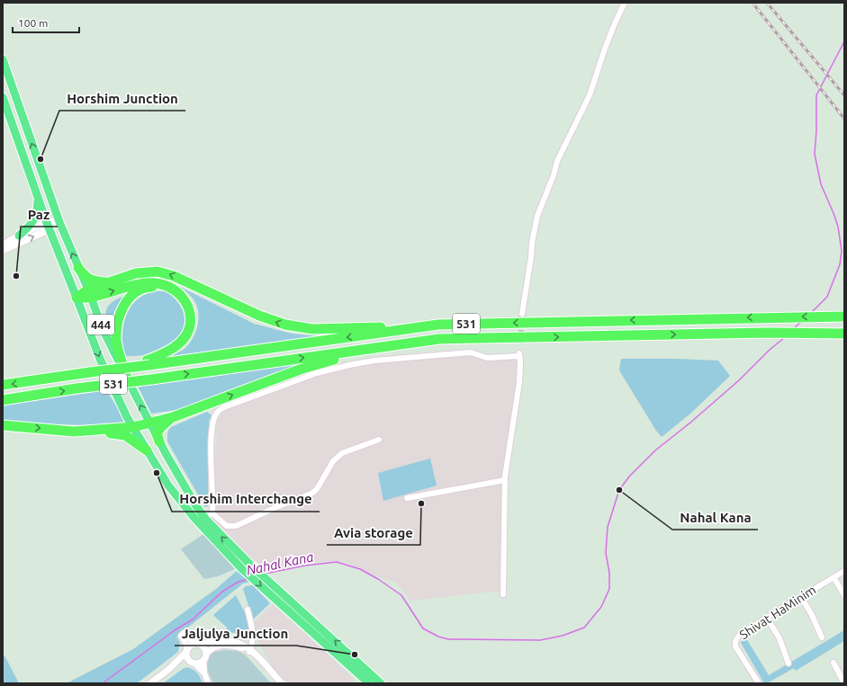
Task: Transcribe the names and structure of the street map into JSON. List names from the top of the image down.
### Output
{
  "streets": {
    "highway": ["531"],
    "main road": ["444"],
    "street": ["Shivat HaMinim"]
  },
  "water": ["Nahal Kana"],
  "places": [
    "Horshim Junction",
    "Paz",
    "Horshim Interchange",
    "Nahal Kana",
    "Avia storage",
    "Jaljulya Junction"
  ],
  "scale_bar": "100 m"
}
